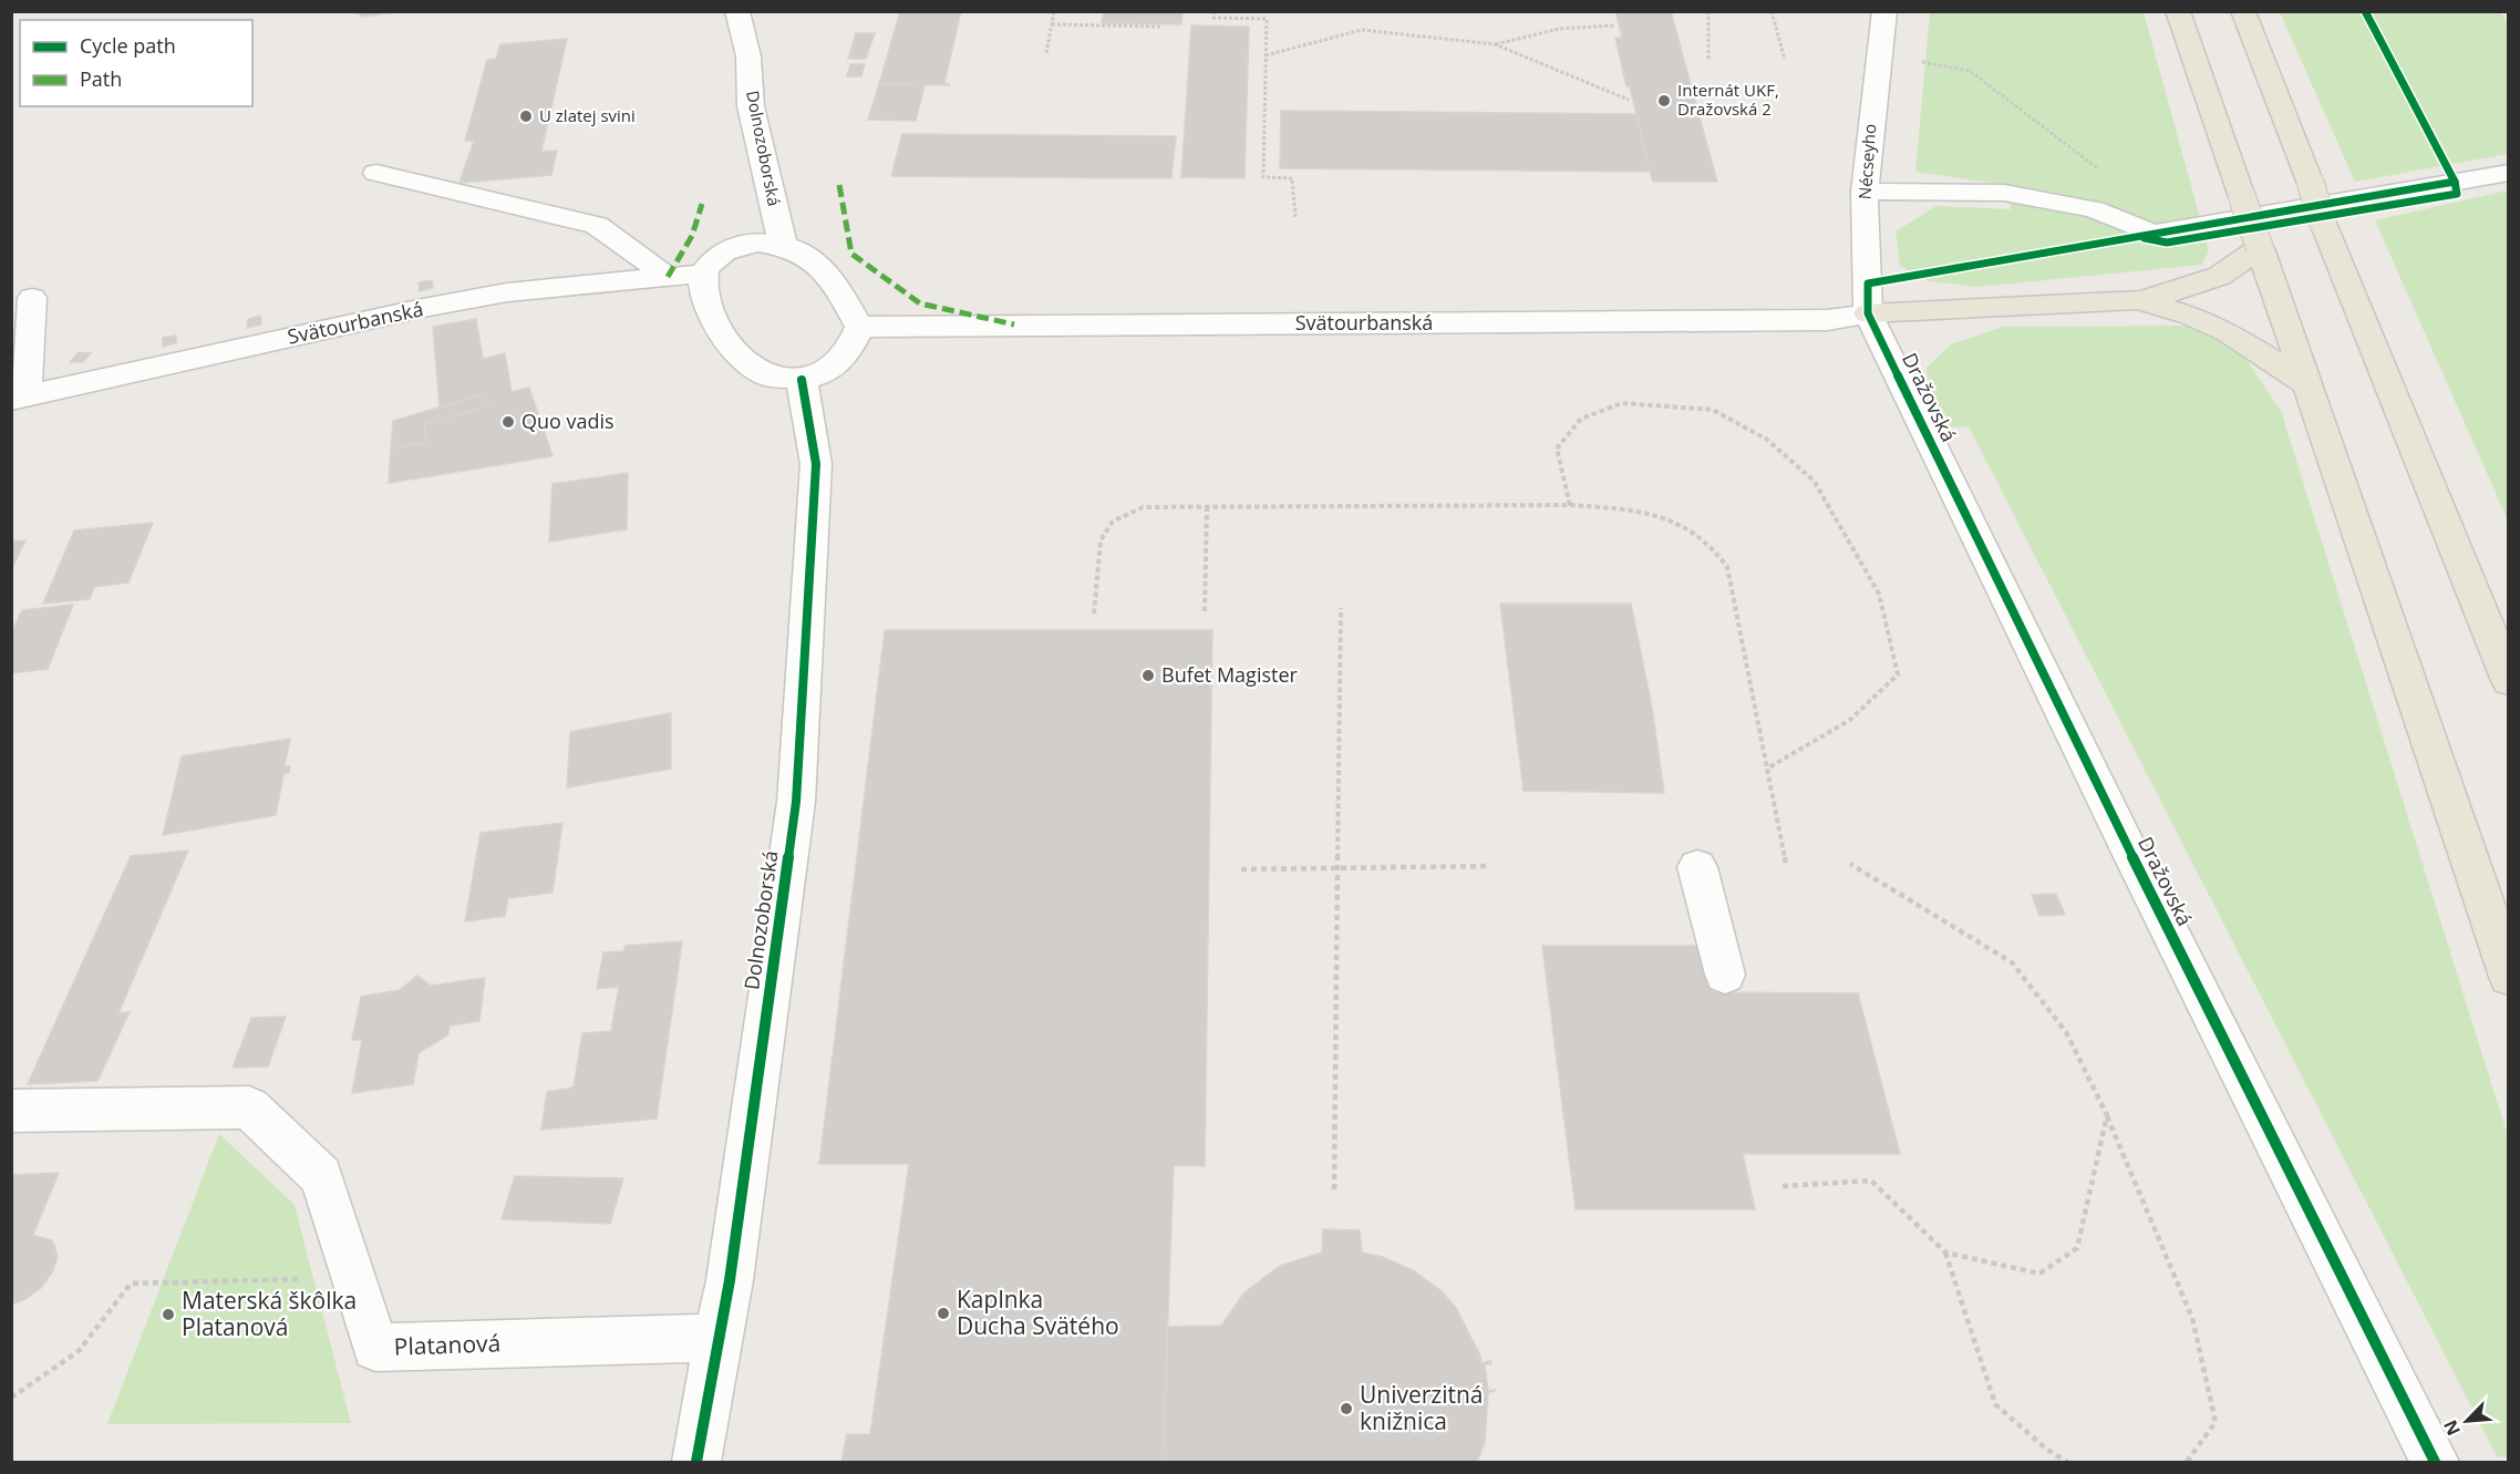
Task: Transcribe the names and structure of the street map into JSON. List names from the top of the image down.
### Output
{
  "streets": {
    "street": [
      "Dolnozoborská",
      "Nécseyho",
      "Svätourbanská",
      "Dražovská",
      "Platanová"
    ]
  },
  "crossings": [
    ["Dolnozoborská", "Svätourbanská"],
    ["Dolnozoborská", "Platanová"],
    ["Nécseyho", "Svätourbanská"],
    ["Nécseyho", "Dražovská"],
    ["Svätourbanská", "Dražovská"]
  ],
  "places": [
    "Internát UKF, Dražovská 2",
    "U zlatej svini",
    "Quo vadis",
    "Bufet Magister",
    "Kaplnka Ducha Svätého",
    "Materská škôlka Platanová",
    "Univerzitná knižnica"
  ],
  "legend": ["Cycle path", "Path"],
  "north": "bottom left"
}
